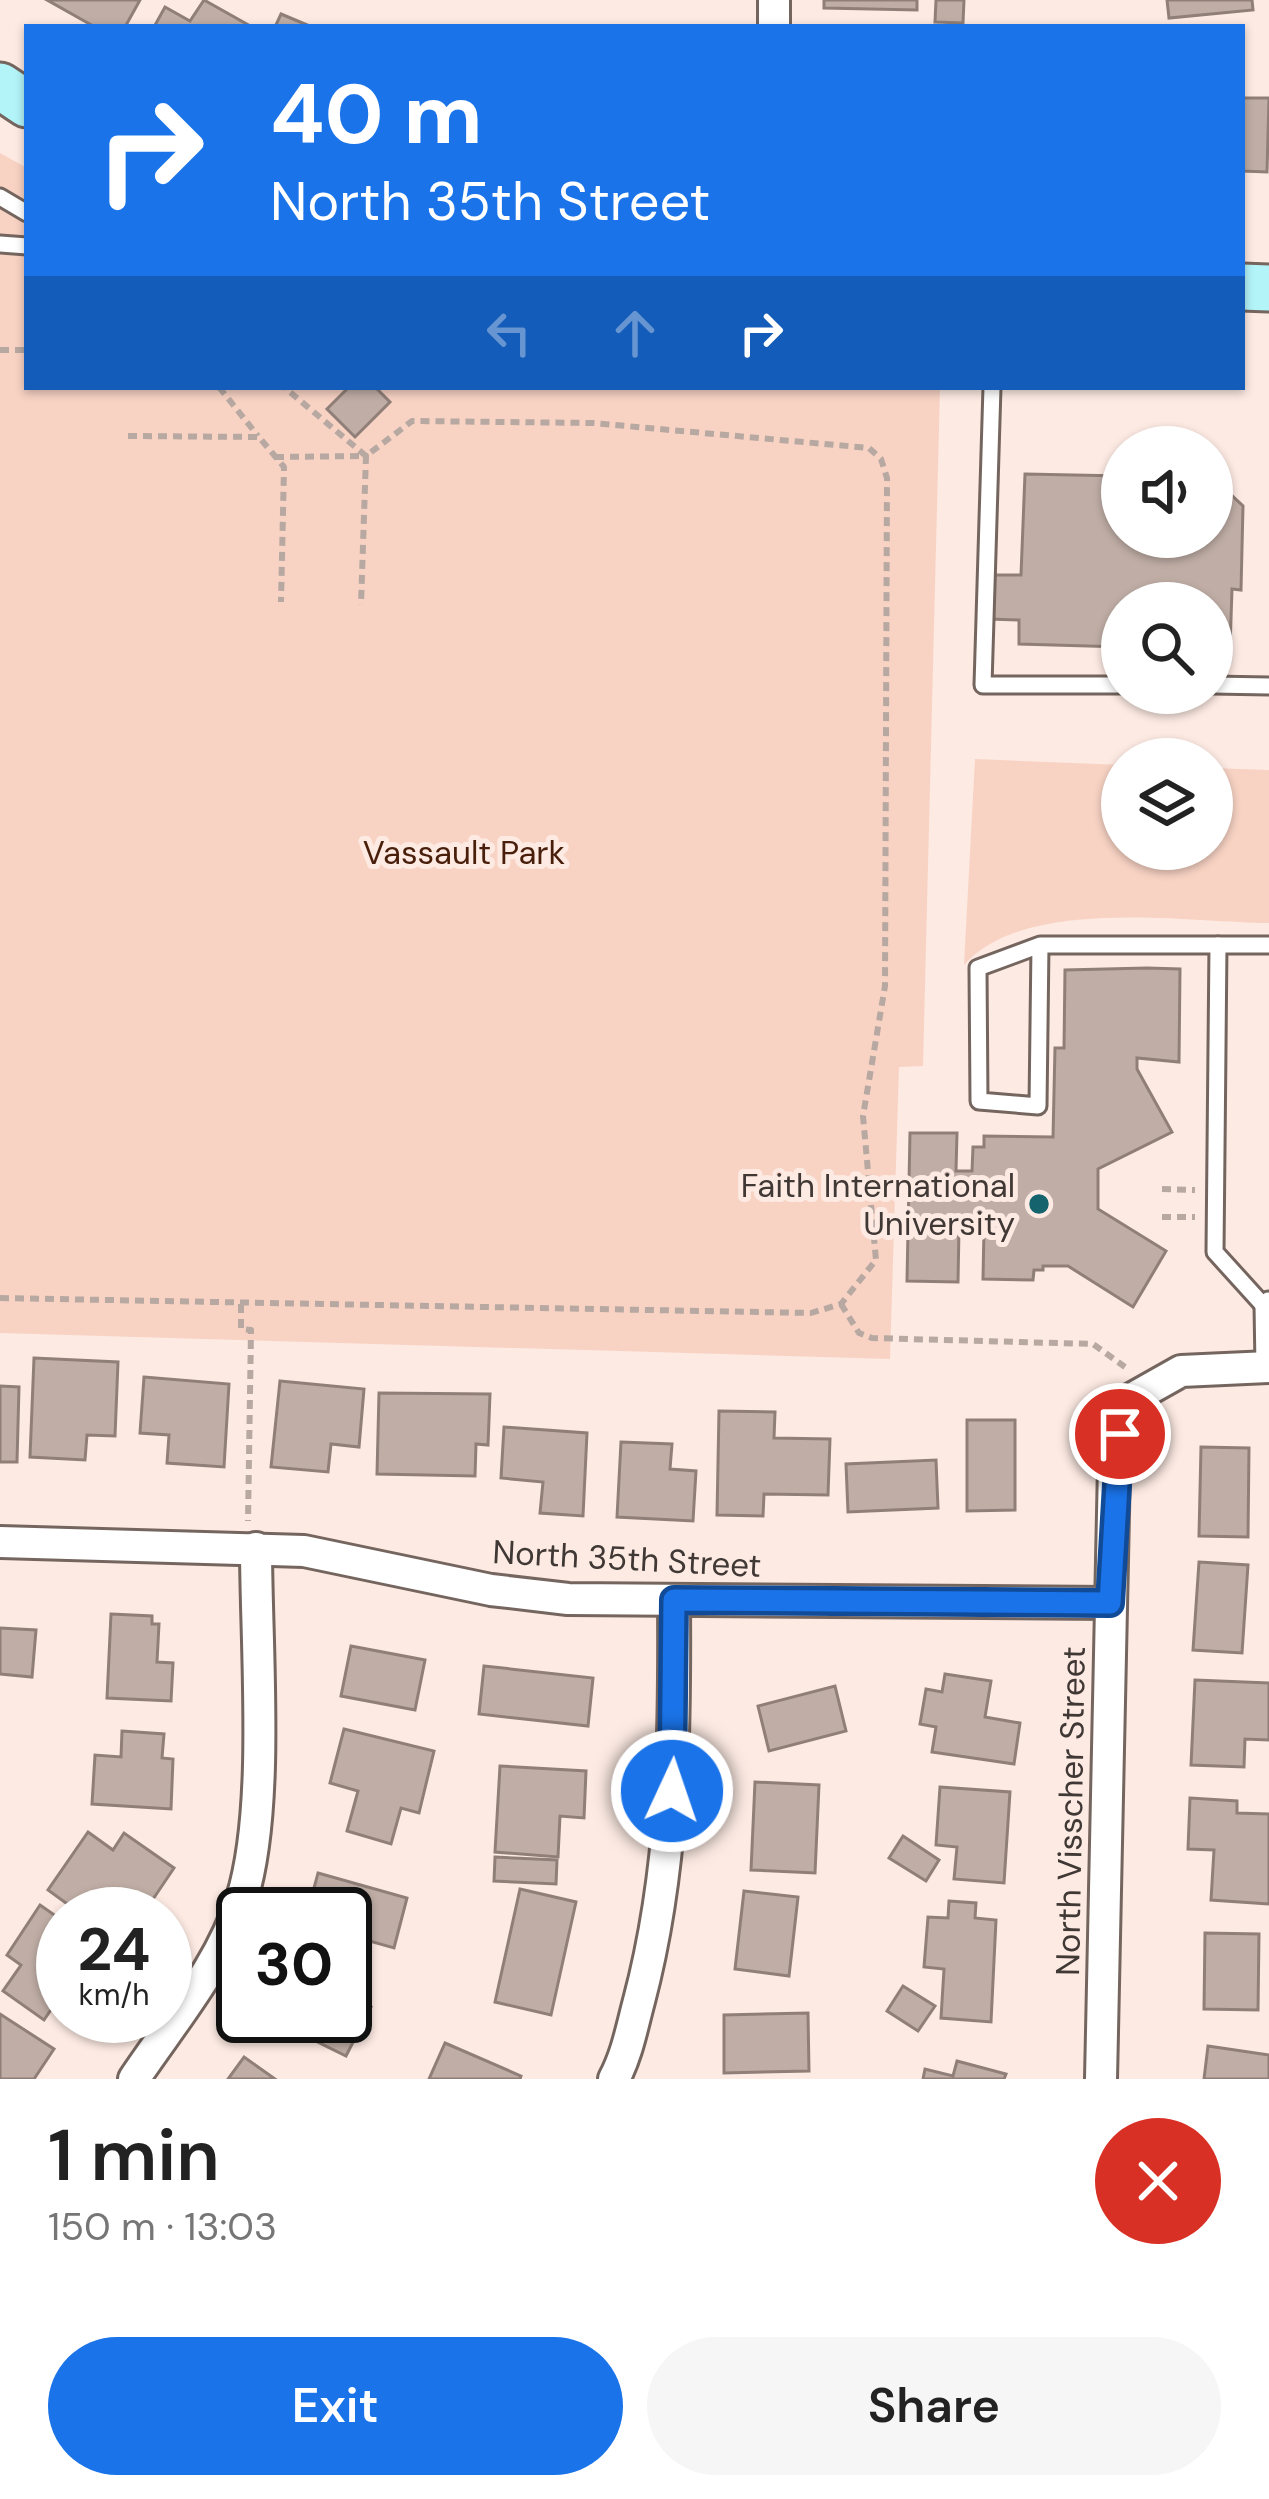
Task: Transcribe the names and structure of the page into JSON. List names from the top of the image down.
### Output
{
  "streets": {
    "street": ["North 35th Street", "North Visscher Street"]
  },
  "crossings": [
    ["North 35th Street", "North Visscher Street"]
  ],
  "parks": ["Vassault Park"],
  "places": ["Faith International University"],
  "page": {
    "turn": ["40 m", "North 35th Street"],
    "speed": "24 km/h",
    "limit": "30",
    "heading": ["1 min", "150 m · 13:03"],
    "buttons": ["Exit", "Share"]
  }
}
